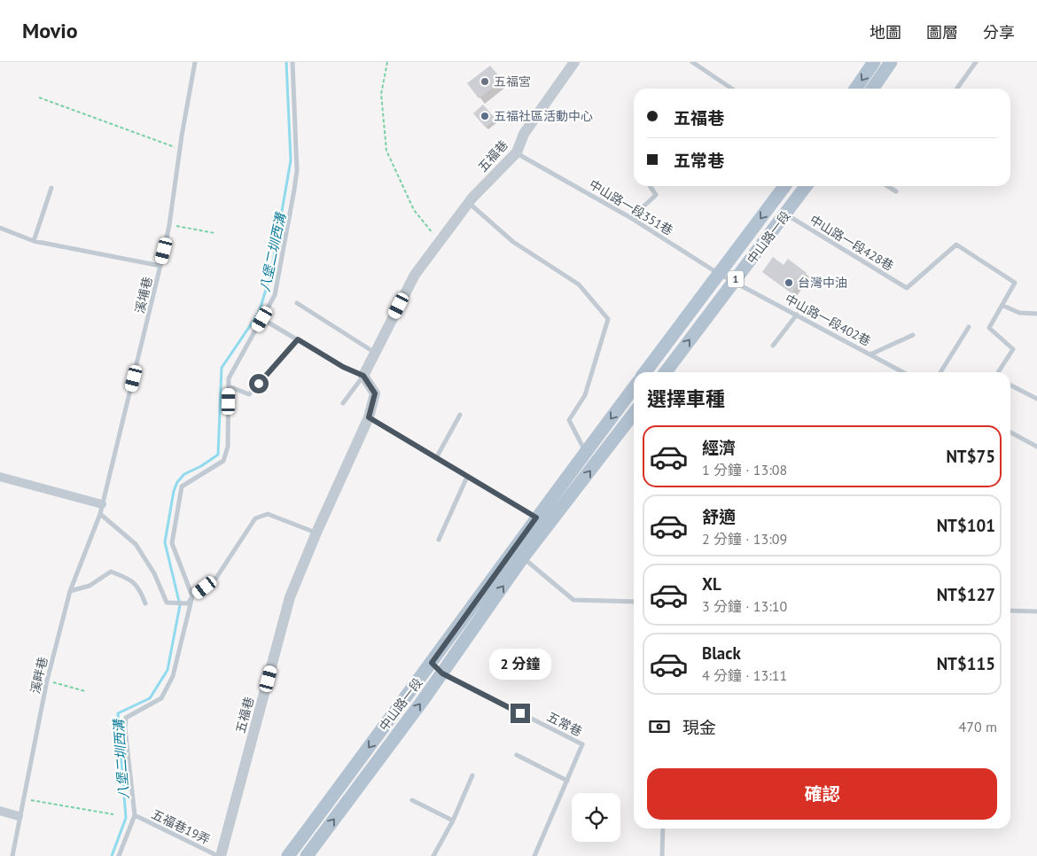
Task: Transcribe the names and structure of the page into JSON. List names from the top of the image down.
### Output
{
  "streets": {
    "main road": ["中山路一段", "1"],
    "street": ["五福巷"],
    "lane": [
      "中山路一段351巷",
      "中山路一段428巷",
      "溪埔巷",
      "中山路一段402巷",
      "溪畔巷",
      "五常巷",
      "五福巷19弄"
    ]
  },
  "crossings": [
    ["五福巷", "中山路一段351巷"],
    ["五福巷", "五福巷19弄"],
    ["中山路一段351巷", "中山路一段"],
    ["中山路一段351巷", "中山路一段402巷"],
    ["中山路一段", "中山路一段428巷"],
    ["中山路一段", "中山路一段402巷"],
    ["中山路一段", "五常巷"],
    ["溪埔巷", "溪畔巷"]
  ],
  "water": ["八堡二圳西溝"],
  "places": ["五福宮", "五福社區活動中心", "台灣中油"],
  "page": {
    "header": "Movio",
    "nav": ["地圖", "圖層", "分享"],
    "banner": ["五福巷", "五常巷"],
    "heading": "選擇車種",
    "list": [
      {
        "name": "經濟",
        "note": "1 分鐘 · 13:08",
        "value": "NT$75"
      },
      {
        "name": "舒適",
        "note": "2 分鐘 · 13:09",
        "value": "NT$101"
      },
      {
        "name": "XL",
        "note": "3 分鐘 · 13:10",
        "value": "NT$127"
      },
      {
        "name": "Black",
        "note": "4 分鐘 · 13:11",
        "value": "NT$115"
      }
    ],
    "bubble": "2 分鐘",
    "pay": ["現金", "470 m"],
    "buttons": "確認"
  }
}
